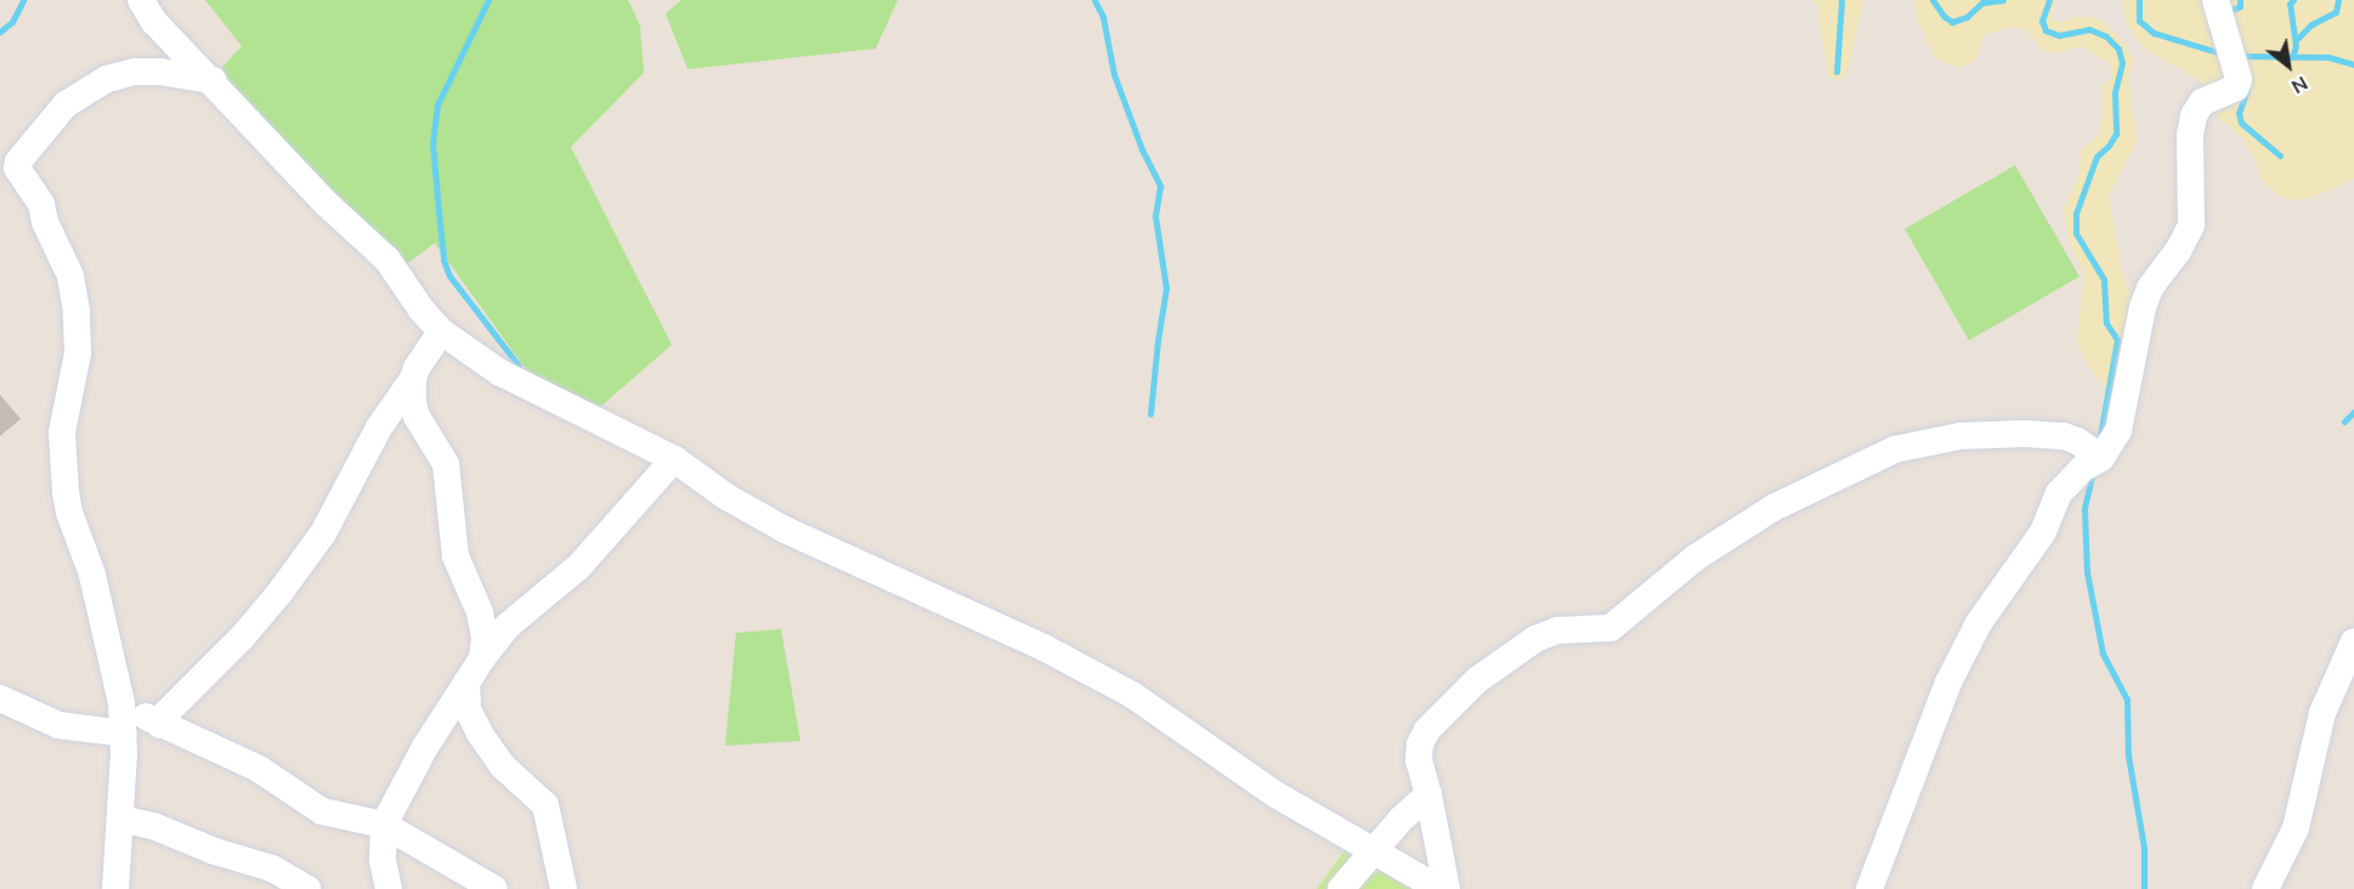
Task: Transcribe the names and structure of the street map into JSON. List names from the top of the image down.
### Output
{
  "north": "bottom right"
}
